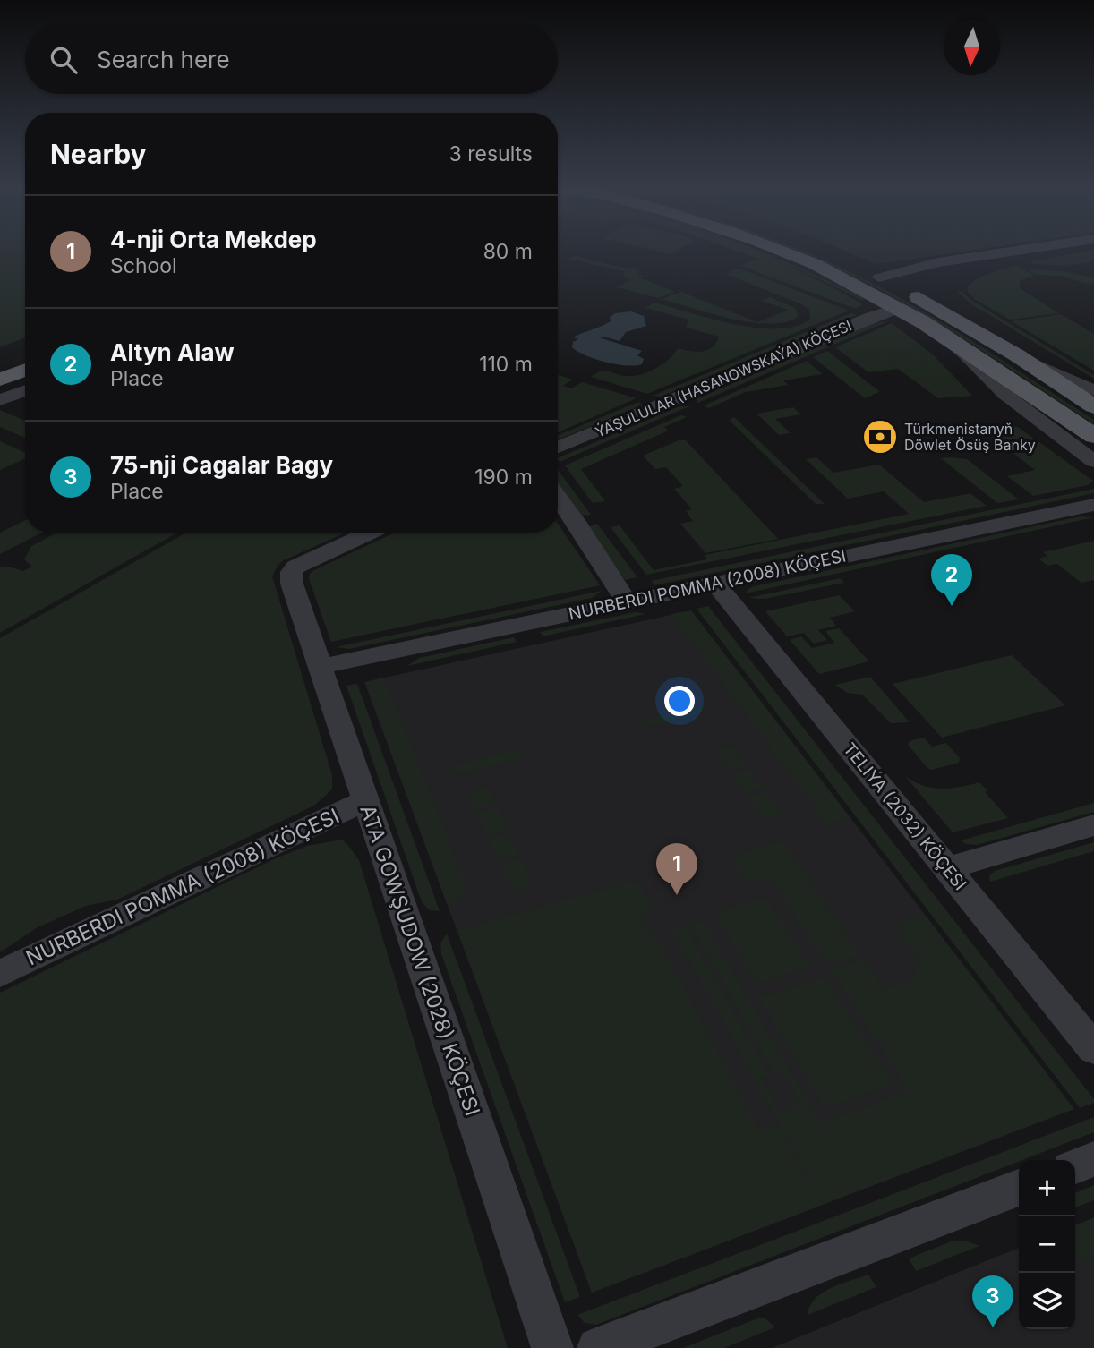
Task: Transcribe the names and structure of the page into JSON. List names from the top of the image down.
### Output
{
  "streets": {
    "street": [
      "ÝAŞULULAR (HASANOWSKAÝA) KÖÇESI",
      "NURBERDI POMMA (2008) KÖÇESI",
      "TELIÝA (2032) KÖÇESI",
      "ATA GOWŞUDOW (2028) KÖÇESI"
    ]
  },
  "crossings": [
    ["NURBERDI POMMA (2008) KÖÇESI", "TELIÝA (2032) KÖÇESI"],
    ["NURBERDI POMMA (2008) KÖÇESI", "ATA GOWŞUDOW (2028) KÖÇESI"]
  ],
  "places": {
    "bank": ["Türkmenistanyň Döwlet Ösüş Banky"]
  },
  "north": "bottom",
  "page": {
    "search": "Search here",
    "heading": ["Nearby", "3 results"],
    "list": [
      {
        "mark": "1",
        "name": "4-nji Orta Mekdep",
        "note": "School",
        "value": "80 m"
      },
      {
        "mark": "2",
        "name": "Altyn Alaw",
        "note": "Place",
        "value": "110 m"
      },
      {
        "mark": "3",
        "name": "75-nji Cagalar Bagy",
        "note": "Place",
        "value": "190 m"
      }
    ],
    "pins": ["2", "1", "3"],
    "map_buttons": ["+", "−"]
  }
}
